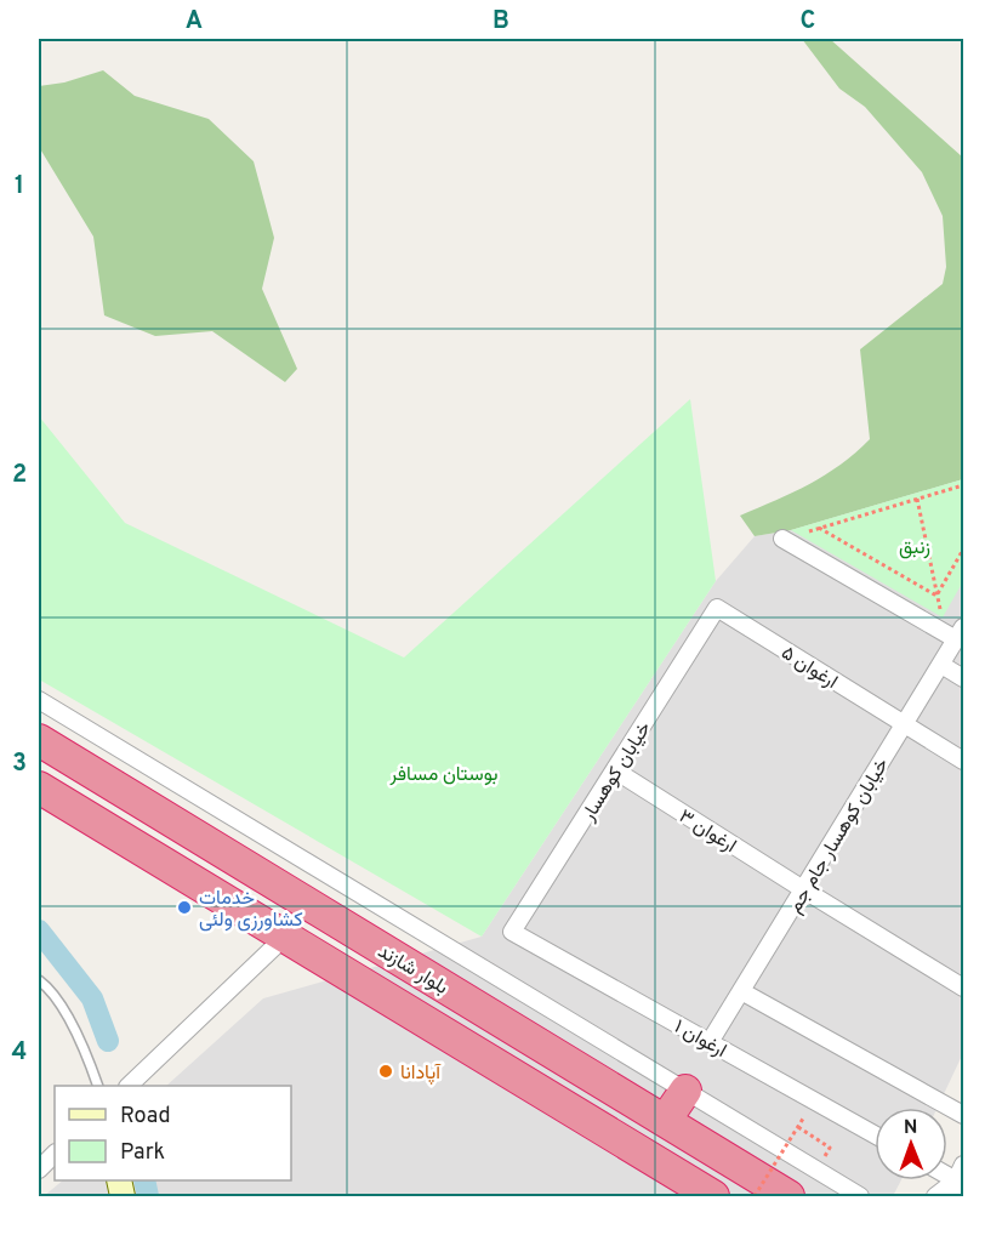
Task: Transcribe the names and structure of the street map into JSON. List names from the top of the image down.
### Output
{
  "streets": {
    "highway": ["بلوار شازند"],
    "street": [
      "ارغوان ۵",
      "خیابان کوهسار",
      "ارغوان ۳",
      "خیابان کوهسار جام جم",
      "ارغوان ۱"
    ]
  },
  "crossings": [
    ["ارغوان ۵", "خیابان کوهسار"],
    ["ارغوان ۵", "خیابان کوهسار جام جم"],
    ["خیابان کوهسار", "ارغوان ۳"],
    ["خیابان کوهسار", "ارغوان ۱"],
    ["ارغوان ۳", "خیابان کوهسار جام جم"],
    ["خیابان کوهسار جام جم", "ارغوان ۱"]
  ],
  "parks": ["زنبق", "بوستان مسافر"],
  "places": ["خدمات کشاورزی ولئی", "آپادانا"],
  "legend": ["Road", "Park"],
  "north": "top",
  "grid": {
    "columns": ["A", "B", "C"],
    "rows": [
      "1",
      "2",
      "3",
      "4"
    ]
  }
}
